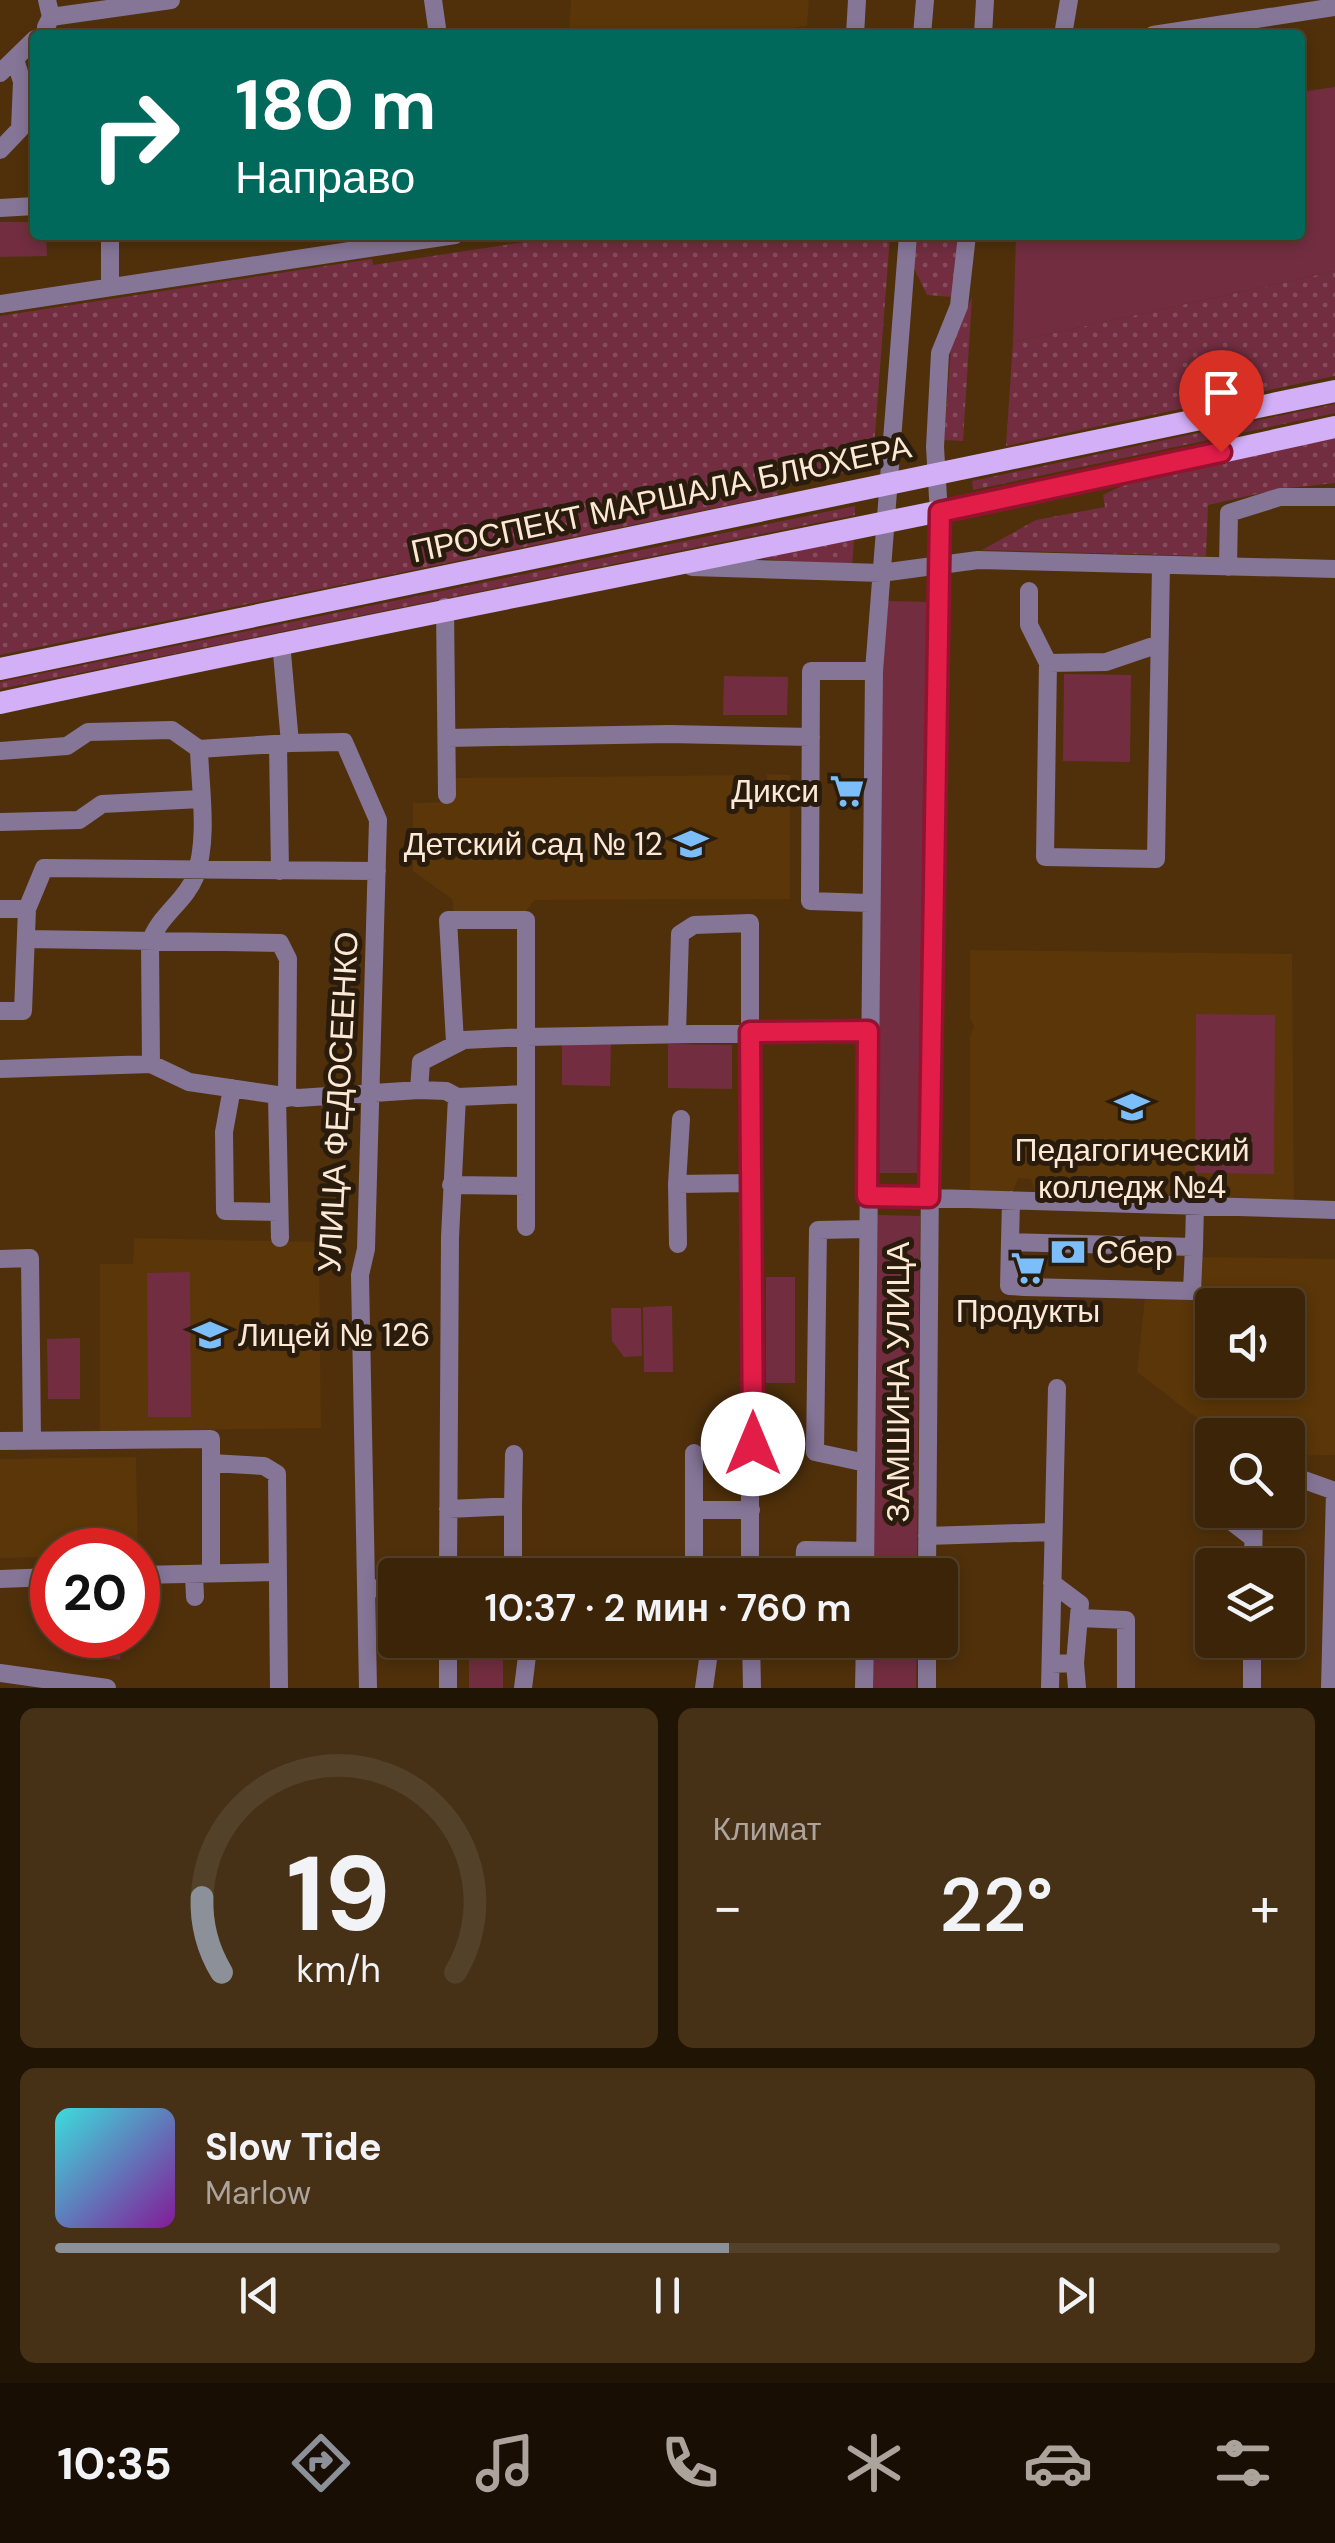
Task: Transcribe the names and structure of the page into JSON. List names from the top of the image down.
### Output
{
  "streets": {
    "main road": ["ПРОСПЕКТ МАРШАЛА БЛЮХЕРА"],
    "street": ["УЛИЦА ФЕДОСЕЕНКО", "ЗАМШИНА УЛИЦА"]
  },
  "crossings": [
    ["ПРОСПЕКТ МАРШАЛА БЛЮХЕРА", "ЗАМШИНА УЛИЦА"]
  ],
  "places": {
    "supermarket": ["Дикси", "Продукты"],
    "school or university": ["Детский сад № 12", "Педагогический колледж №4", "Лицей № 126"],
    "bank": ["Сбер"]
  },
  "page": {
    "turn": ["180 m", "Направо"],
    "limit": "20",
    "trip": "10:37 · 2 мин · 760 m",
    "tile": "Климат",
    "heat": ["−", "22°", "+"],
    "song": ["Slow Tide", "Marlow"],
    "tabs": "10:35",
    "gauge": ["19", "km/h"]
  }
}
